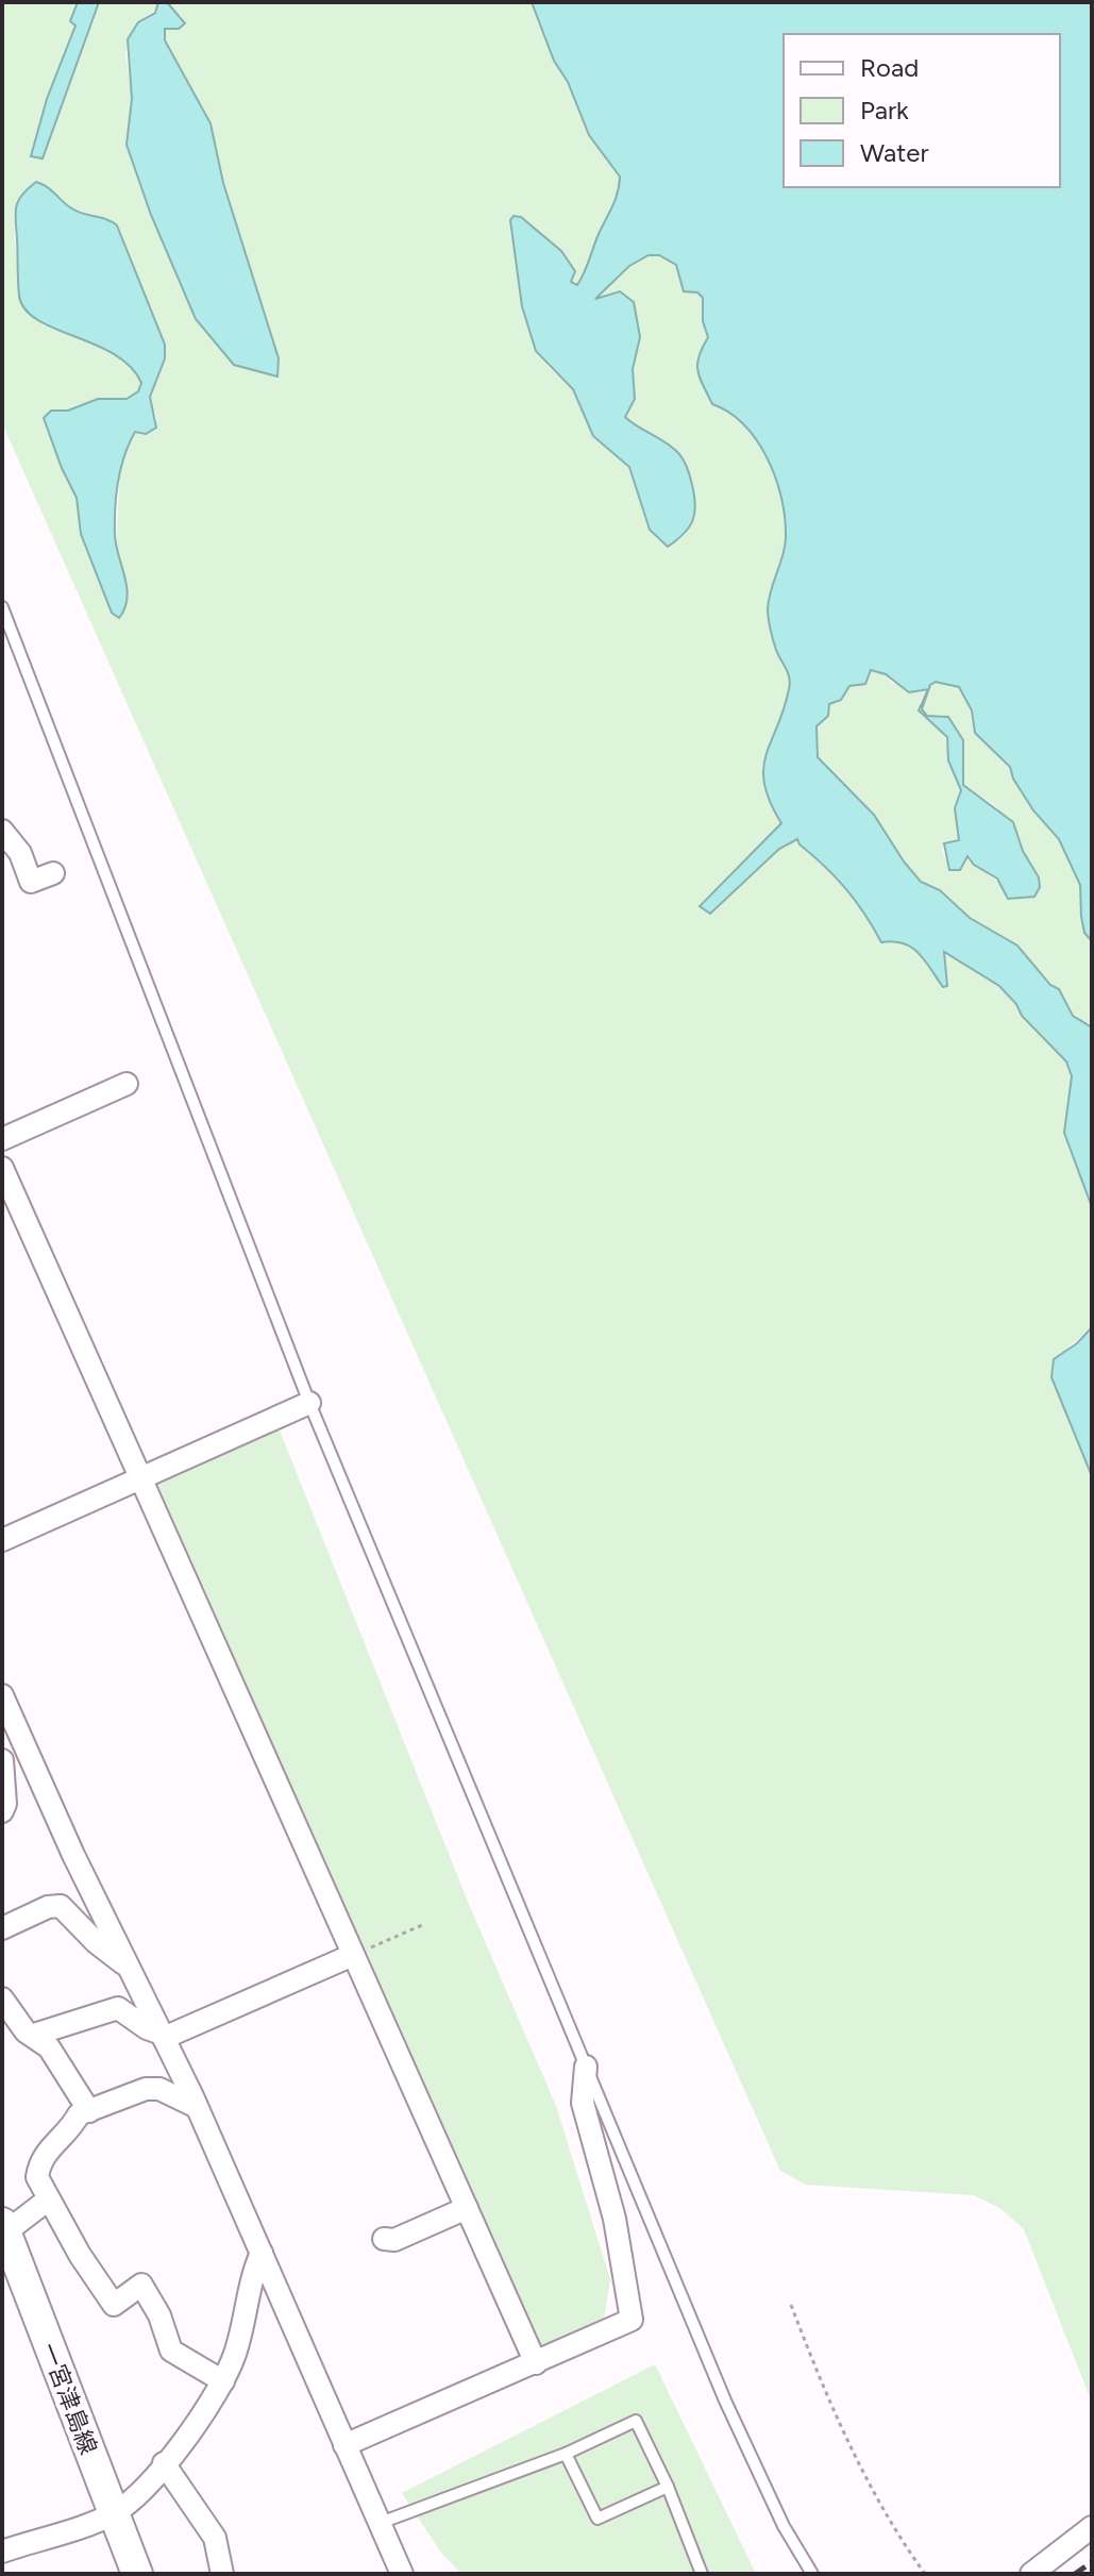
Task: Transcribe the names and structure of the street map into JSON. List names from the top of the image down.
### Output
{
  "streets": {
    "main road": ["一宮津島線"]
  },
  "legend": ["Road", "Park", "Water"]
}
